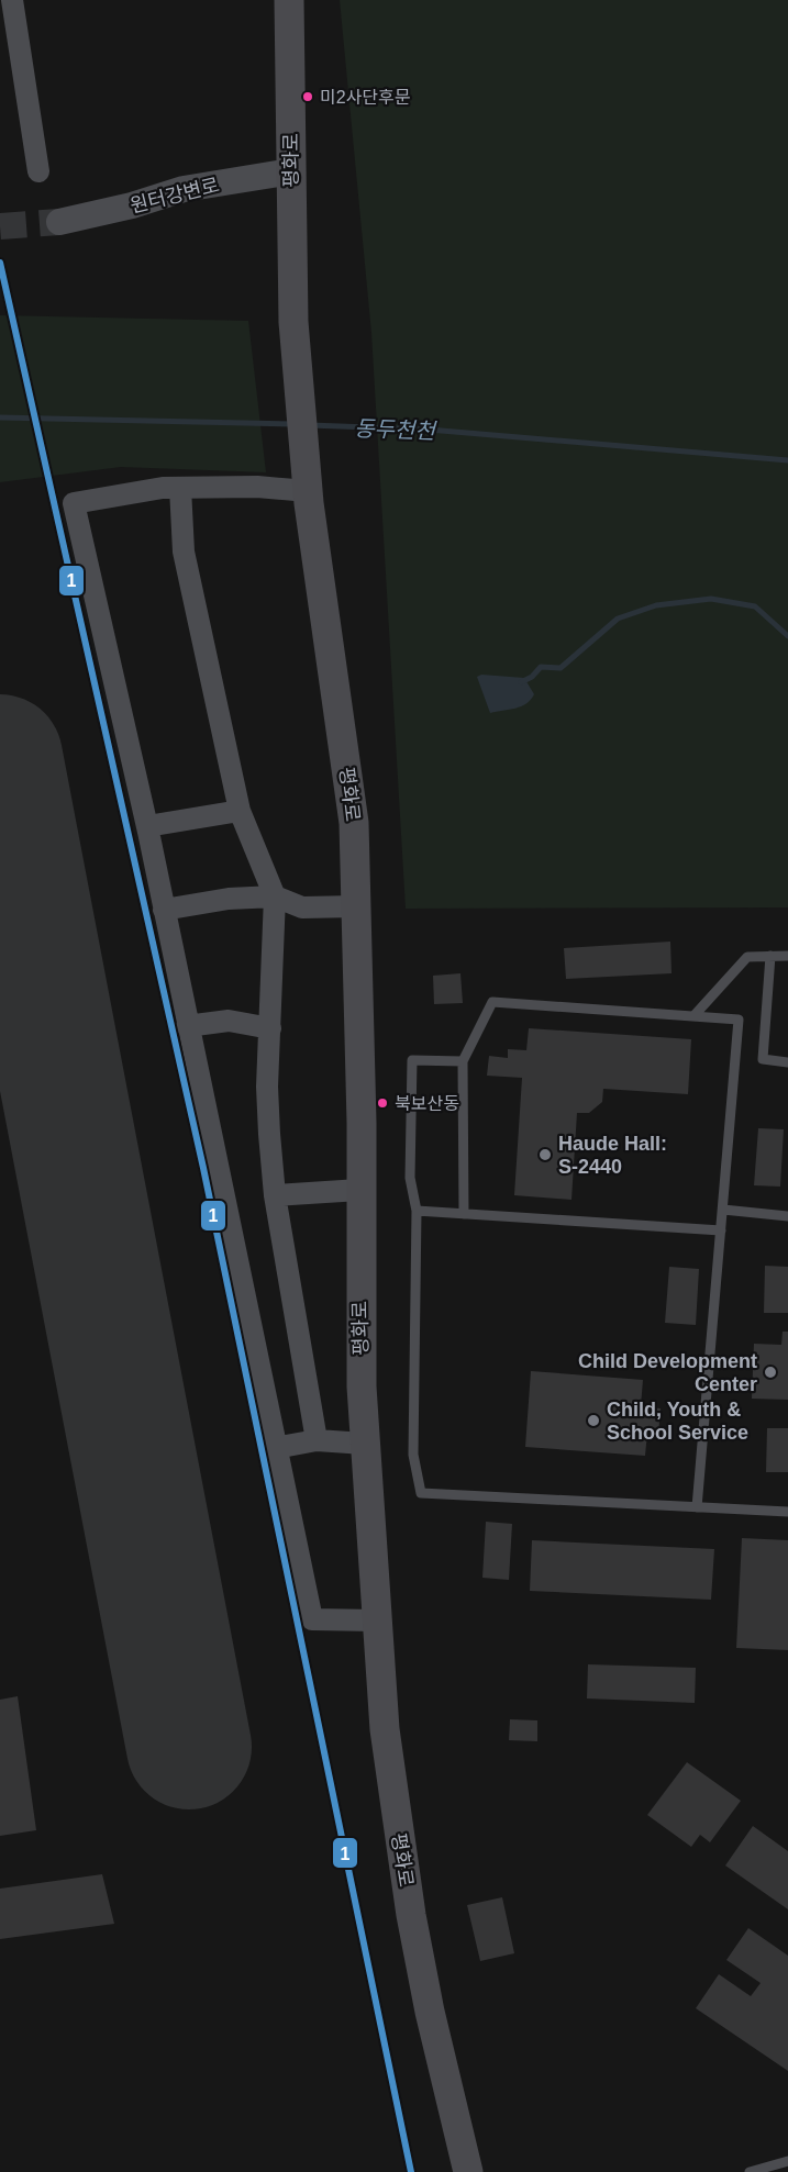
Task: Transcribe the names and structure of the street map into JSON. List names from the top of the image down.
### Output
{
  "streets": {
    "main road": ["평화로"],
    "street": ["원터강변로"]
  },
  "crossings": [
    ["평화로", "원터강변로"]
  ],
  "water": ["동두천천"],
  "places": [
    "미2사단후문",
    "북보산동",
    "Haude Hall: S-2440",
    "Child Development Center",
    "Child, Youth & School Service"
  ],
  "lines": ["transit line 1"]
}
